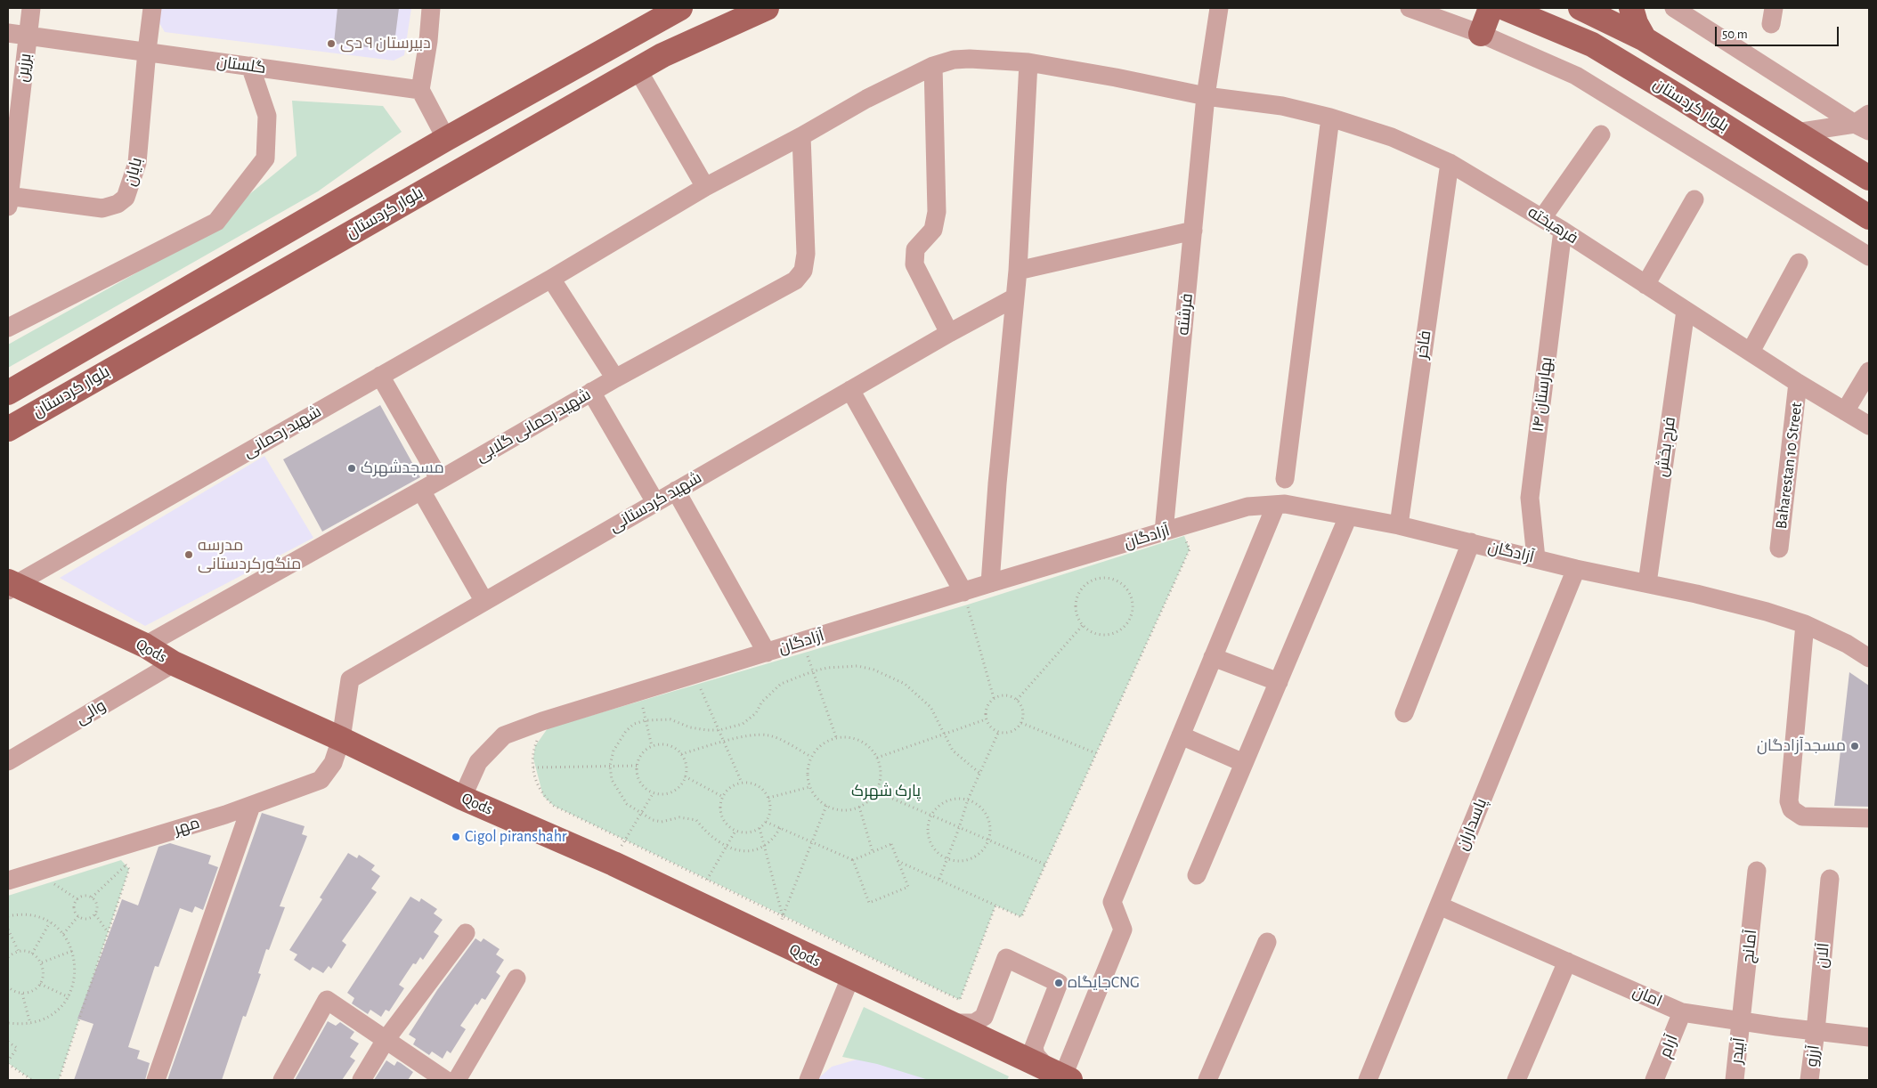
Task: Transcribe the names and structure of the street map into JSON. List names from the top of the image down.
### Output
{
  "streets": {
    "main road": ["بلوار کردستان", "Qods"],
    "street": [
      "گلستان",
      "برزین",
      "بایان",
      "فرهیخته",
      "فرشته",
      "فاخر",
      "بهارستان ۱۴",
      "شهید رحمانی گلابی",
      "شهید رحمانی",
      "فرح بخش",
      "Baharestan 10 Street",
      "شهید کردستانی",
      "آزادگان",
      "والی",
      "پاسداران",
      "مهر",
      "آمانج",
      "آلان",
      "امان",
      "آرام",
      "آبیدر",
      "آرزو"
    ]
  },
  "crossings": [
    ["گلستان", "برزین"],
    ["گلستان", "بایان"],
    ["برزین", "بایان"],
    ["فرهیخته", "فرشته"],
    ["فرهیخته", "فاخر"],
    ["فرهیخته", "بهارستان ۱۴"],
    ["فرهیخته", "شهید رحمانی گلابی"],
    ["فرهیخته", "شهید رحمانی"],
    ["فرهیخته", "فرح بخش"],
    ["فرهیخته", "Baharestan 10 Street"],
    ["فرشته", "آزادگان"],
    ["فاخر", "آزادگان"],
    ["بهارستان ۱۴", "آزادگان"],
    ["شهید رحمانی گلابی", "شهید رحمانی"],
    ["شهید رحمانی گلابی", "Qods"],
    ["شهید رحمانی", "Qods"],
    ["فرح بخش", "آزادگان"],
    ["شهید کردستانی", "Qods"],
    ["شهید کردستانی", "مهر"],
    ["آزادگان", "Qods"],
    ["آزادگان", "پاسداران"],
    ["Qods", "والی"],
    ["Qods", "مهر"],
    ["پاسداران", "امان"],
    ["آمانج", "امان"],
    ["آمانج", "آبیدر"],
    ["آلان", "امان"],
    ["آلان", "آرزو"],
    ["امان", "آرام"],
    ["امان", "آبیدر"],
    ["امان", "آرزو"]
  ],
  "parks": ["پارک شهرک"],
  "places": [
    "دبیرستان ۹ دی",
    "مسجدشهرک",
    "مدرسه منگورکردستانی",
    "مسجدآزادگان",
    "Cigol piranshahr",
    "جایگاهCNG"
  ],
  "scale_bar": "50 m"
}
